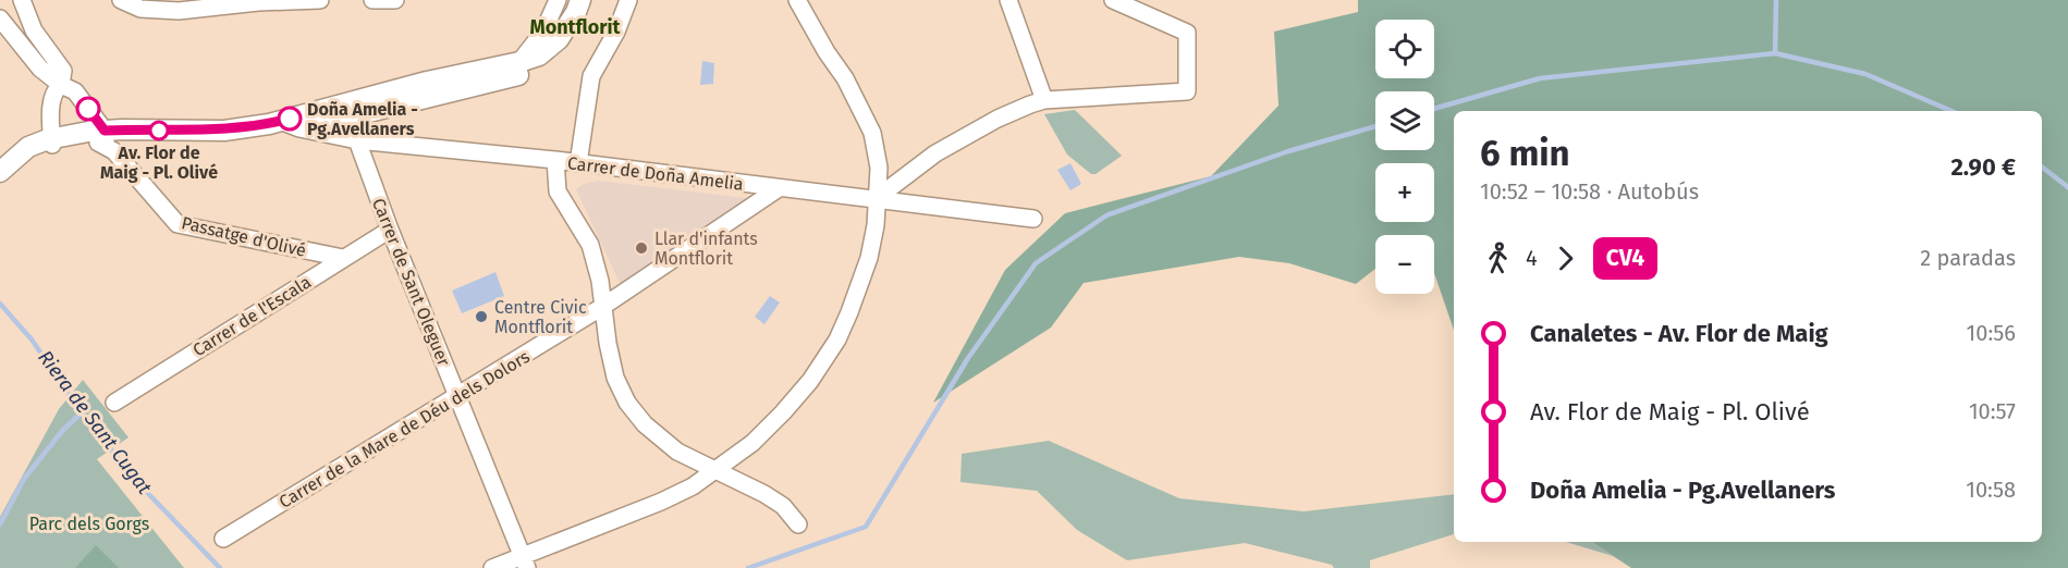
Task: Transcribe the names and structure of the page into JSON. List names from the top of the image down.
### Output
{
  "streets": {
    "street": [
      "Carrer de Doña Amelia",
      "Passatge d'Olivé",
      "Carrer de Sant Oleguer",
      "Carrer de l'Escala",
      "Carrer de la Mare de Déu dels Dolors"
    ]
  },
  "crossings": [
    ["Carrer de Doña Amelia", "Carrer de Sant Oleguer"],
    ["Carrer de Doña Amelia", "Carrer de la Mare de Déu dels Dolors"],
    ["Passatge d'Olivé", "Carrer de l'Escala"],
    ["Carrer de Sant Oleguer", "Carrer de l'Escala"],
    ["Carrer de Sant Oleguer", "Carrer de la Mare de Déu dels Dolors"]
  ],
  "districts": ["Montflorit"],
  "water": ["Riera de Sant Cugat"],
  "parks": ["Parc dels Gorgs"],
  "places": [
    "Doña Amelia - Pg.Avellaners",
    "Av. Flor de Maig - Pl. Olivé",
    "Llar d'infants Montflorit",
    "Centre Civic Montflorit"
  ],
  "lines": ["bus line CV4"],
  "page": {
    "map_buttons": ["+", "−"],
    "heading": ["6 min", "10:52 – 10:58 · Autobús", "2.90 €"],
    "legs": ["4", "CV4", "2 paradas"],
    "list": [
      {
        "name": "Canaletes - Av. Flor de Maig",
        "value": "10:56"
      },
      {
        "name": "Av. Flor de Maig - Pl. Olivé",
        "value": "10:57"
      },
      {
        "name": "Doña Amelia - Pg.Avellaners",
        "value": "10:58"
      }
    ]
  }
}
